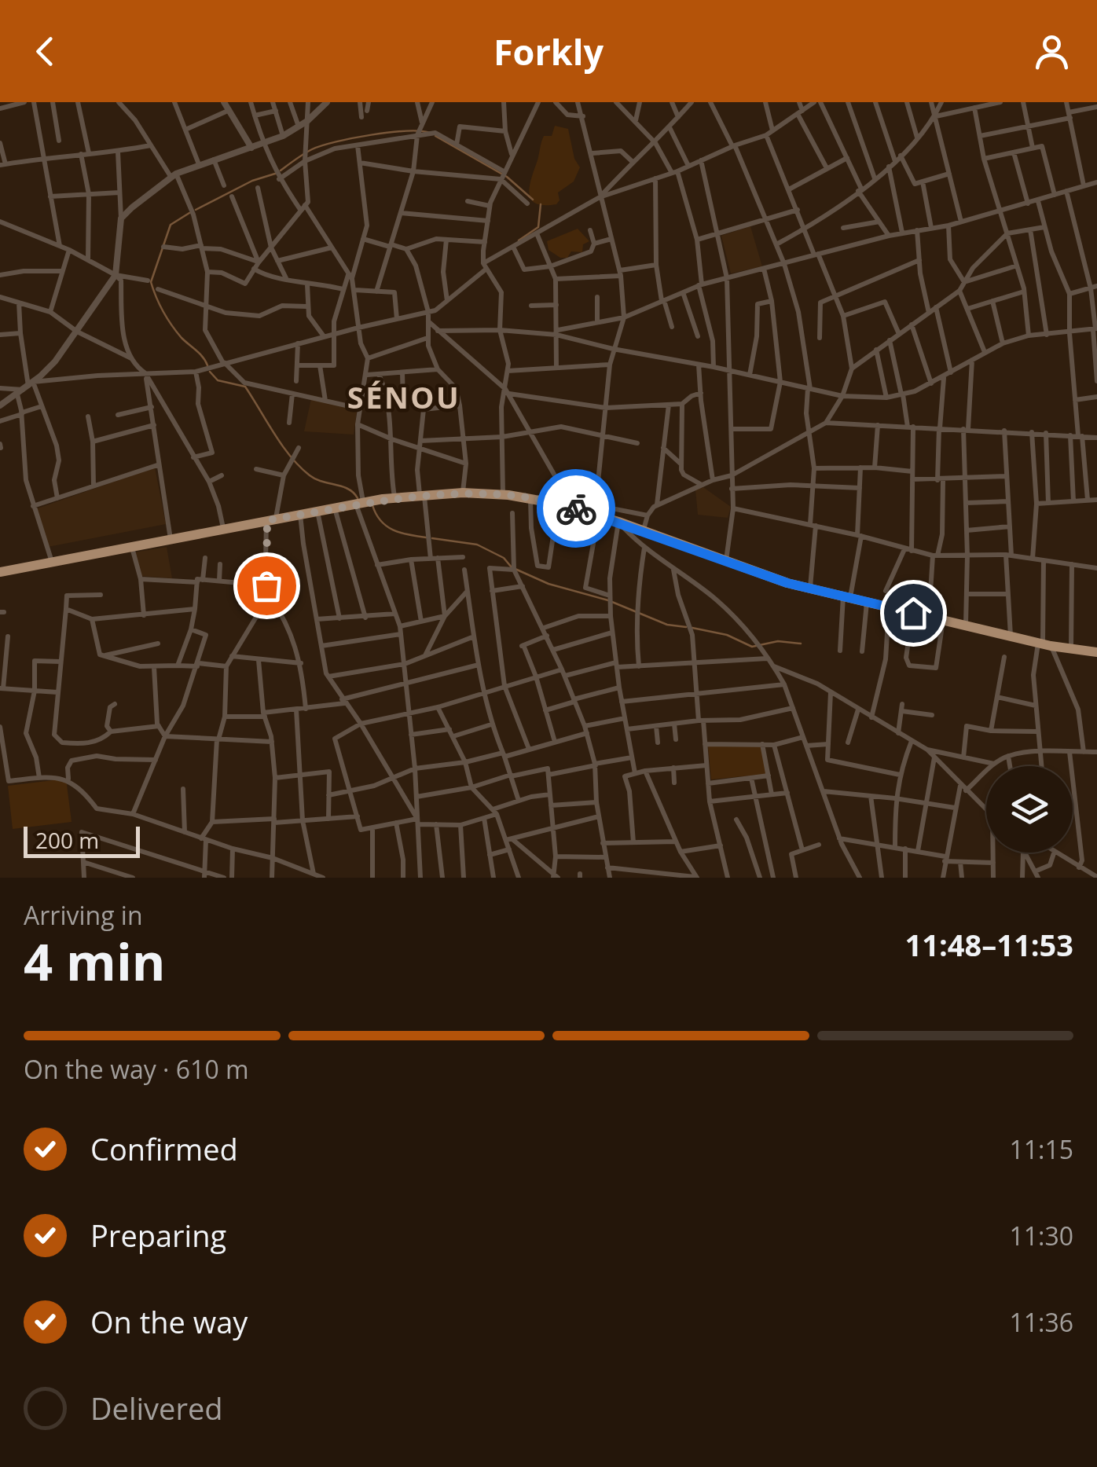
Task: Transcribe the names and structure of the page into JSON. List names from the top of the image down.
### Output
{
  "districts": ["SÉNOU"],
  "scale_bar": "200 m",
  "page": {
    "header": "Forkly",
    "scale": "200 m",
    "heading": ["4 min", "Arriving in", "11:48–11:53"],
    "bar": "On the way · 610 m",
    "list": [
      ["Confirmed", "11:15"],
      ["Preparing", "11:30"],
      ["On the way", "11:36"],
      "Delivered"
    ]
  }
}
